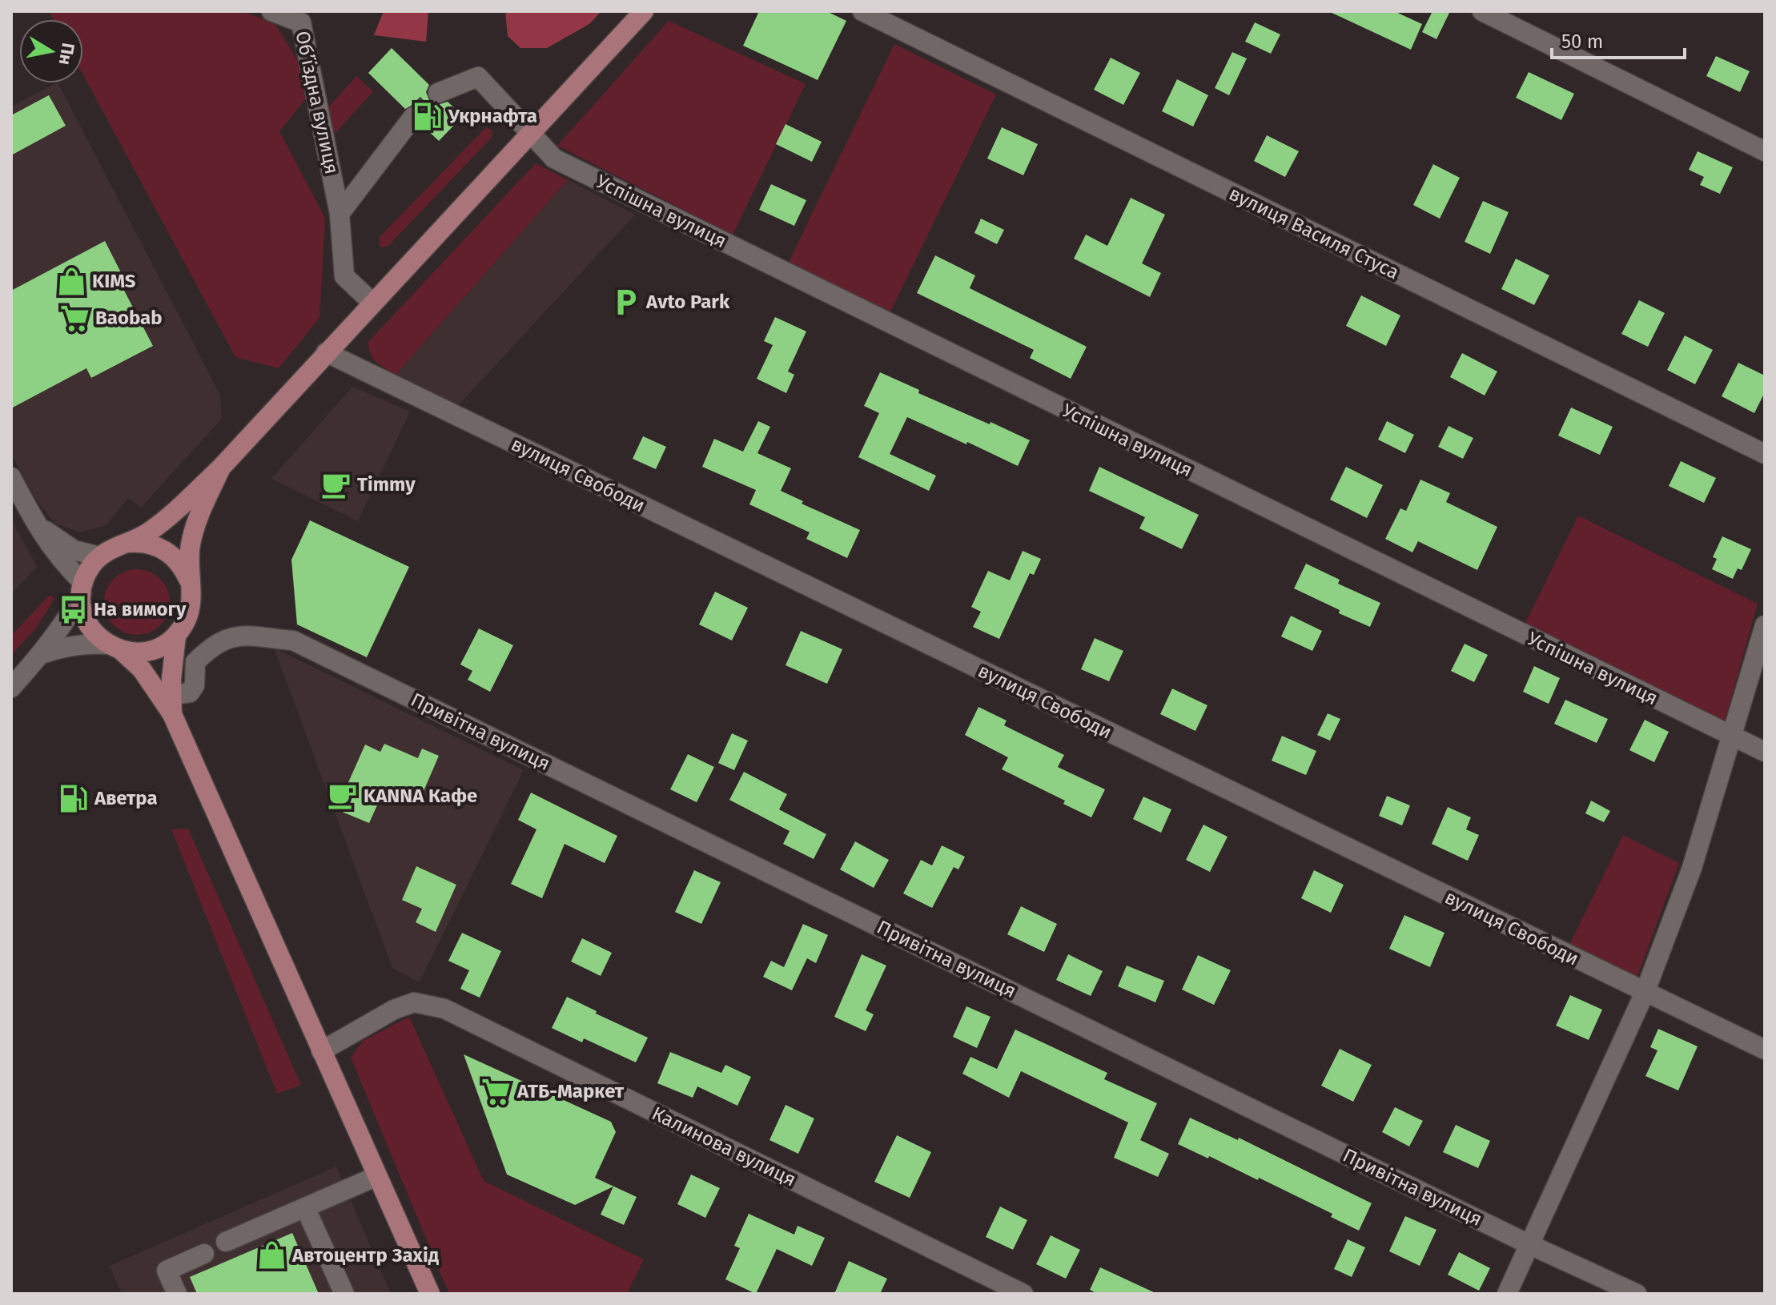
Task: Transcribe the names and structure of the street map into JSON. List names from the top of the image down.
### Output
{
  "streets": {
    "street": [
      "Обʼїздна вулиця",
      "Успішна вулиця",
      "вулиця Василя Стуса",
      "вулиця Свободи",
      "Привітна вулиця",
      "Калинова вулиця"
    ]
  },
  "places": {
    "fuel station": ["Укрнафта", "Аветра"],
    "shop": ["KIMS", "Автоцентр Захід"],
    "parking": ["Avto Park"],
    "supermarket": ["Baobab", "АТБ-Маркет"],
    "cafe": ["Timmy", "KANNA Кафе"],
    "bus stop": ["На вимогу"]
  },
  "scale_bar": "50 m",
  "north": "right"
}
